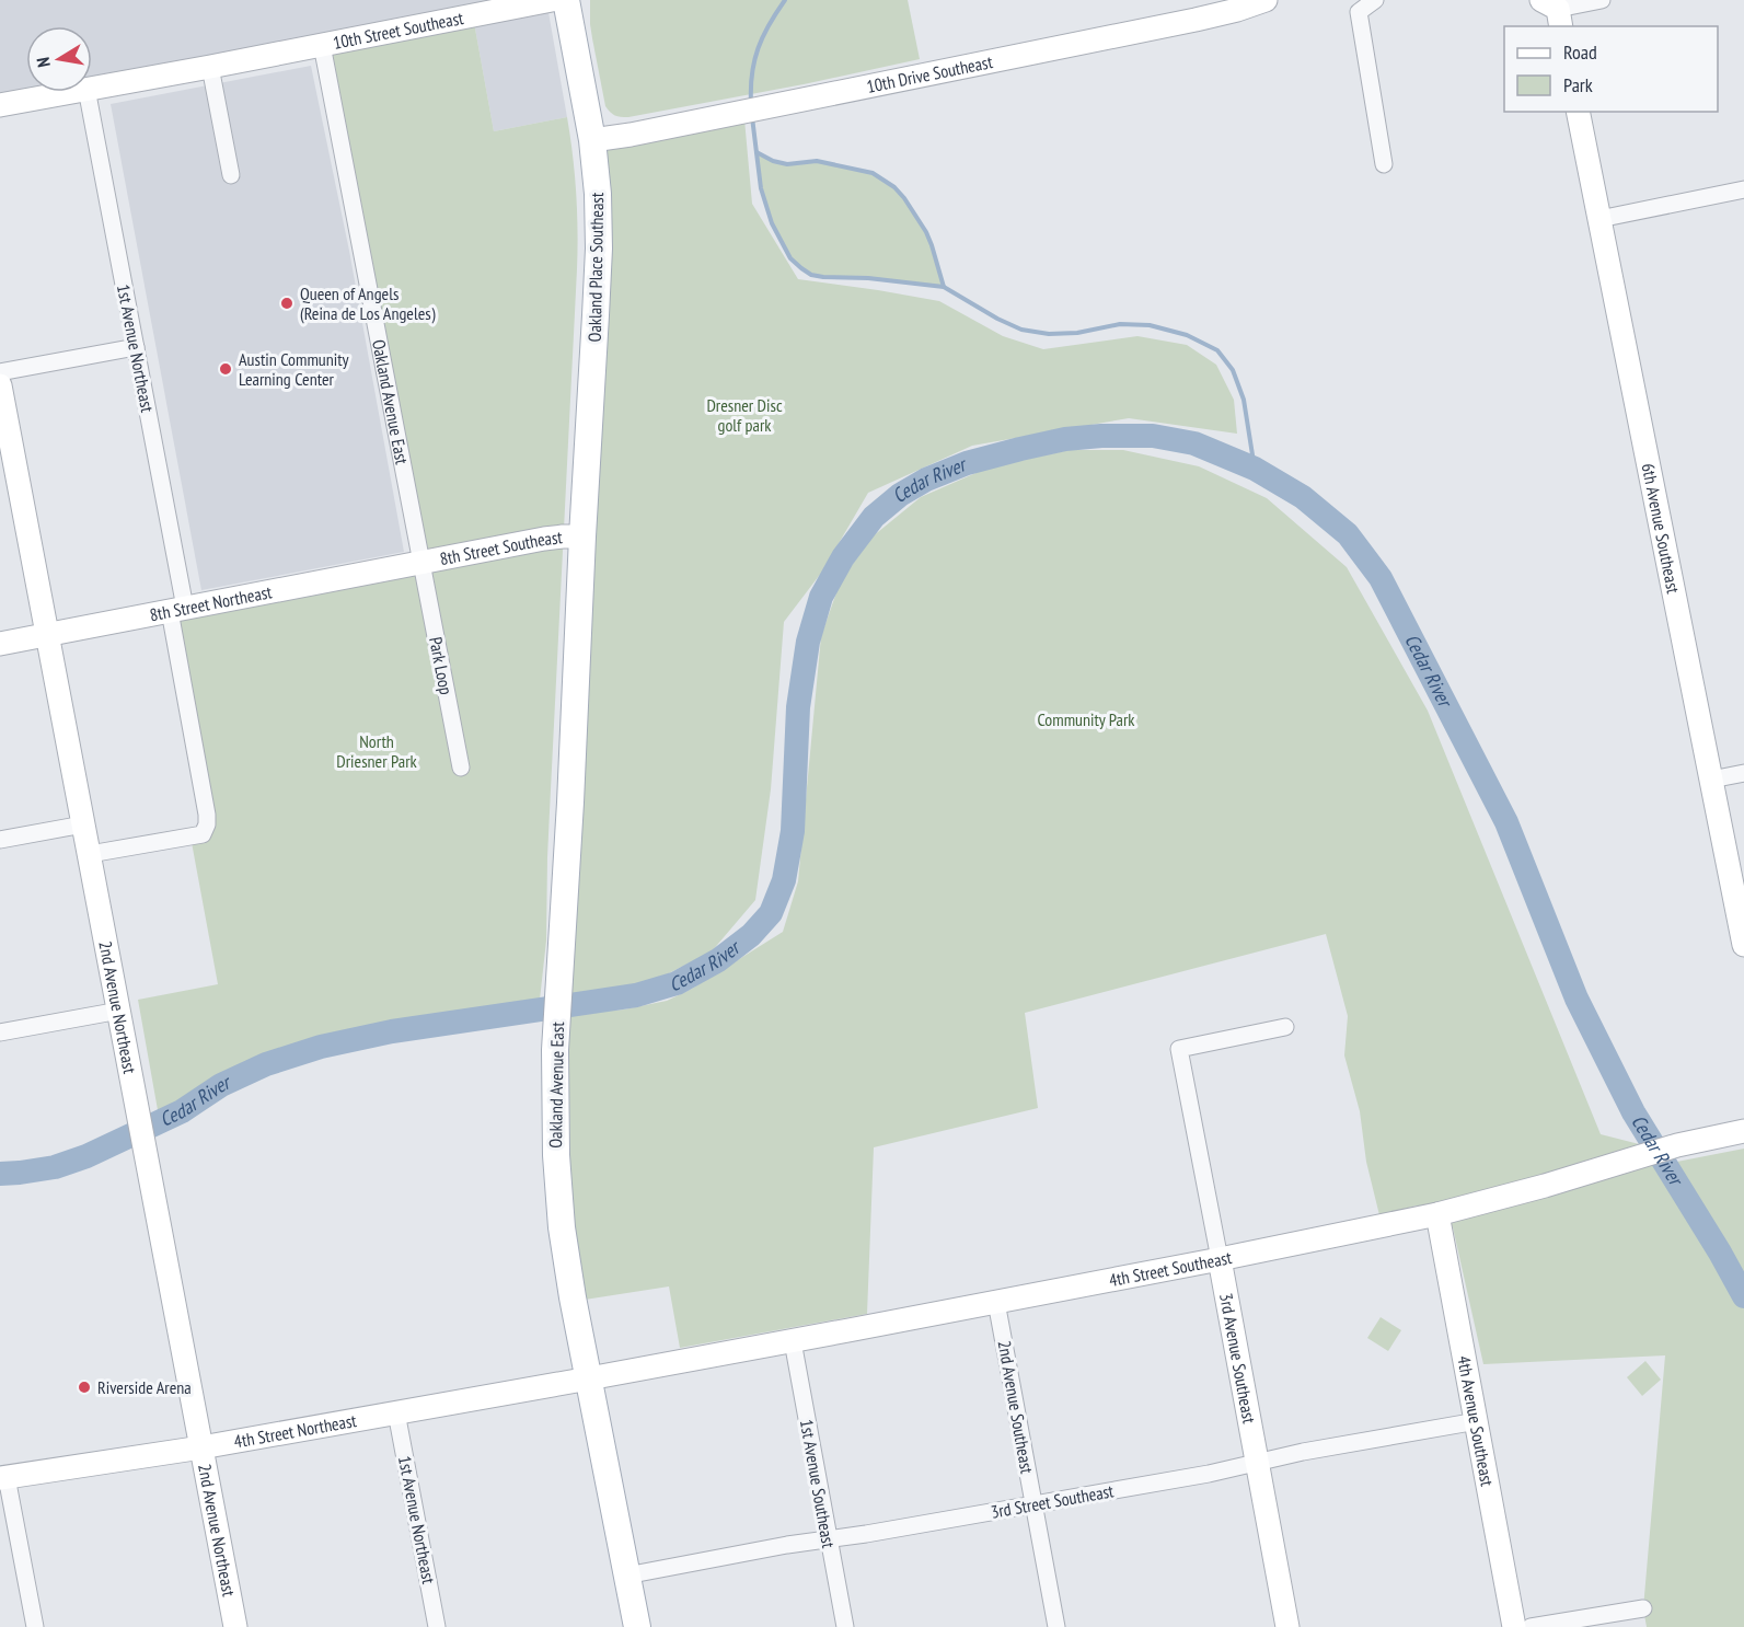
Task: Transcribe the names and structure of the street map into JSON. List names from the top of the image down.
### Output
{
  "streets": {
    "main road": ["Oakland Place Southeast", "Oakland Avenue East"],
    "street": [
      "10th Street Southeast",
      "10th Drive Southeast",
      "1st Avenue Northeast",
      "6th Avenue Southeast",
      "8th Street Southeast",
      "8th Street Northeast",
      "Park Loop",
      "2nd Avenue Northeast",
      "4th Street Southeast",
      "3rd Avenue Southeast",
      "2nd Avenue Southeast",
      "4th Avenue Southeast",
      "4th Street Northeast",
      "1st Avenue Southeast",
      "3rd Street Southeast"
    ]
  },
  "crossings": [
    ["10th Street Southeast", "Oakland Avenue East"],
    ["10th Drive Southeast", "Oakland Place Southeast"],
    ["Oakland Place Southeast", "Oakland Avenue East"],
    ["Oakland Place Southeast", "8th Street Southeast"],
    ["1st Avenue Northeast", "8th Street Northeast"],
    ["1st Avenue Northeast", "2nd Avenue Northeast"],
    ["1st Avenue Northeast", "4th Street Northeast"],
    ["Oakland Avenue East", "8th Street Southeast"],
    ["Oakland Avenue East", "8th Street Northeast"],
    ["Oakland Avenue East", "Park Loop"],
    ["Oakland Avenue East", "4th Street Southeast"],
    ["Oakland Avenue East", "4th Street Northeast"],
    ["Oakland Avenue East", "3rd Street Southeast"],
    ["8th Street Southeast", "8th Street Northeast"],
    ["8th Street Southeast", "Park Loop"],
    ["8th Street Northeast", "Park Loop"],
    ["8th Street Northeast", "2nd Avenue Northeast"],
    ["2nd Avenue Northeast", "4th Street Northeast"],
    ["4th Street Southeast", "3rd Avenue Southeast"],
    ["4th Street Southeast", "2nd Avenue Southeast"],
    ["4th Street Southeast", "4th Avenue Southeast"],
    ["4th Street Southeast", "4th Street Northeast"],
    ["4th Street Southeast", "1st Avenue Southeast"],
    ["3rd Avenue Southeast", "3rd Street Southeast"],
    ["2nd Avenue Southeast", "3rd Street Southeast"],
    ["4th Avenue Southeast", "3rd Street Southeast"],
    ["1st Avenue Southeast", "3rd Street Southeast"]
  ],
  "water": ["Cedar River"],
  "parks": ["Dresner Disc golf park", "Community Park", "North Driesner Park"],
  "places": ["Queen of Angels (Reina de Los Angeles)", "Austin Community Learning Center", "Riverside Arena"],
  "legend": ["Road", "Park"],
  "north": "left"
}
